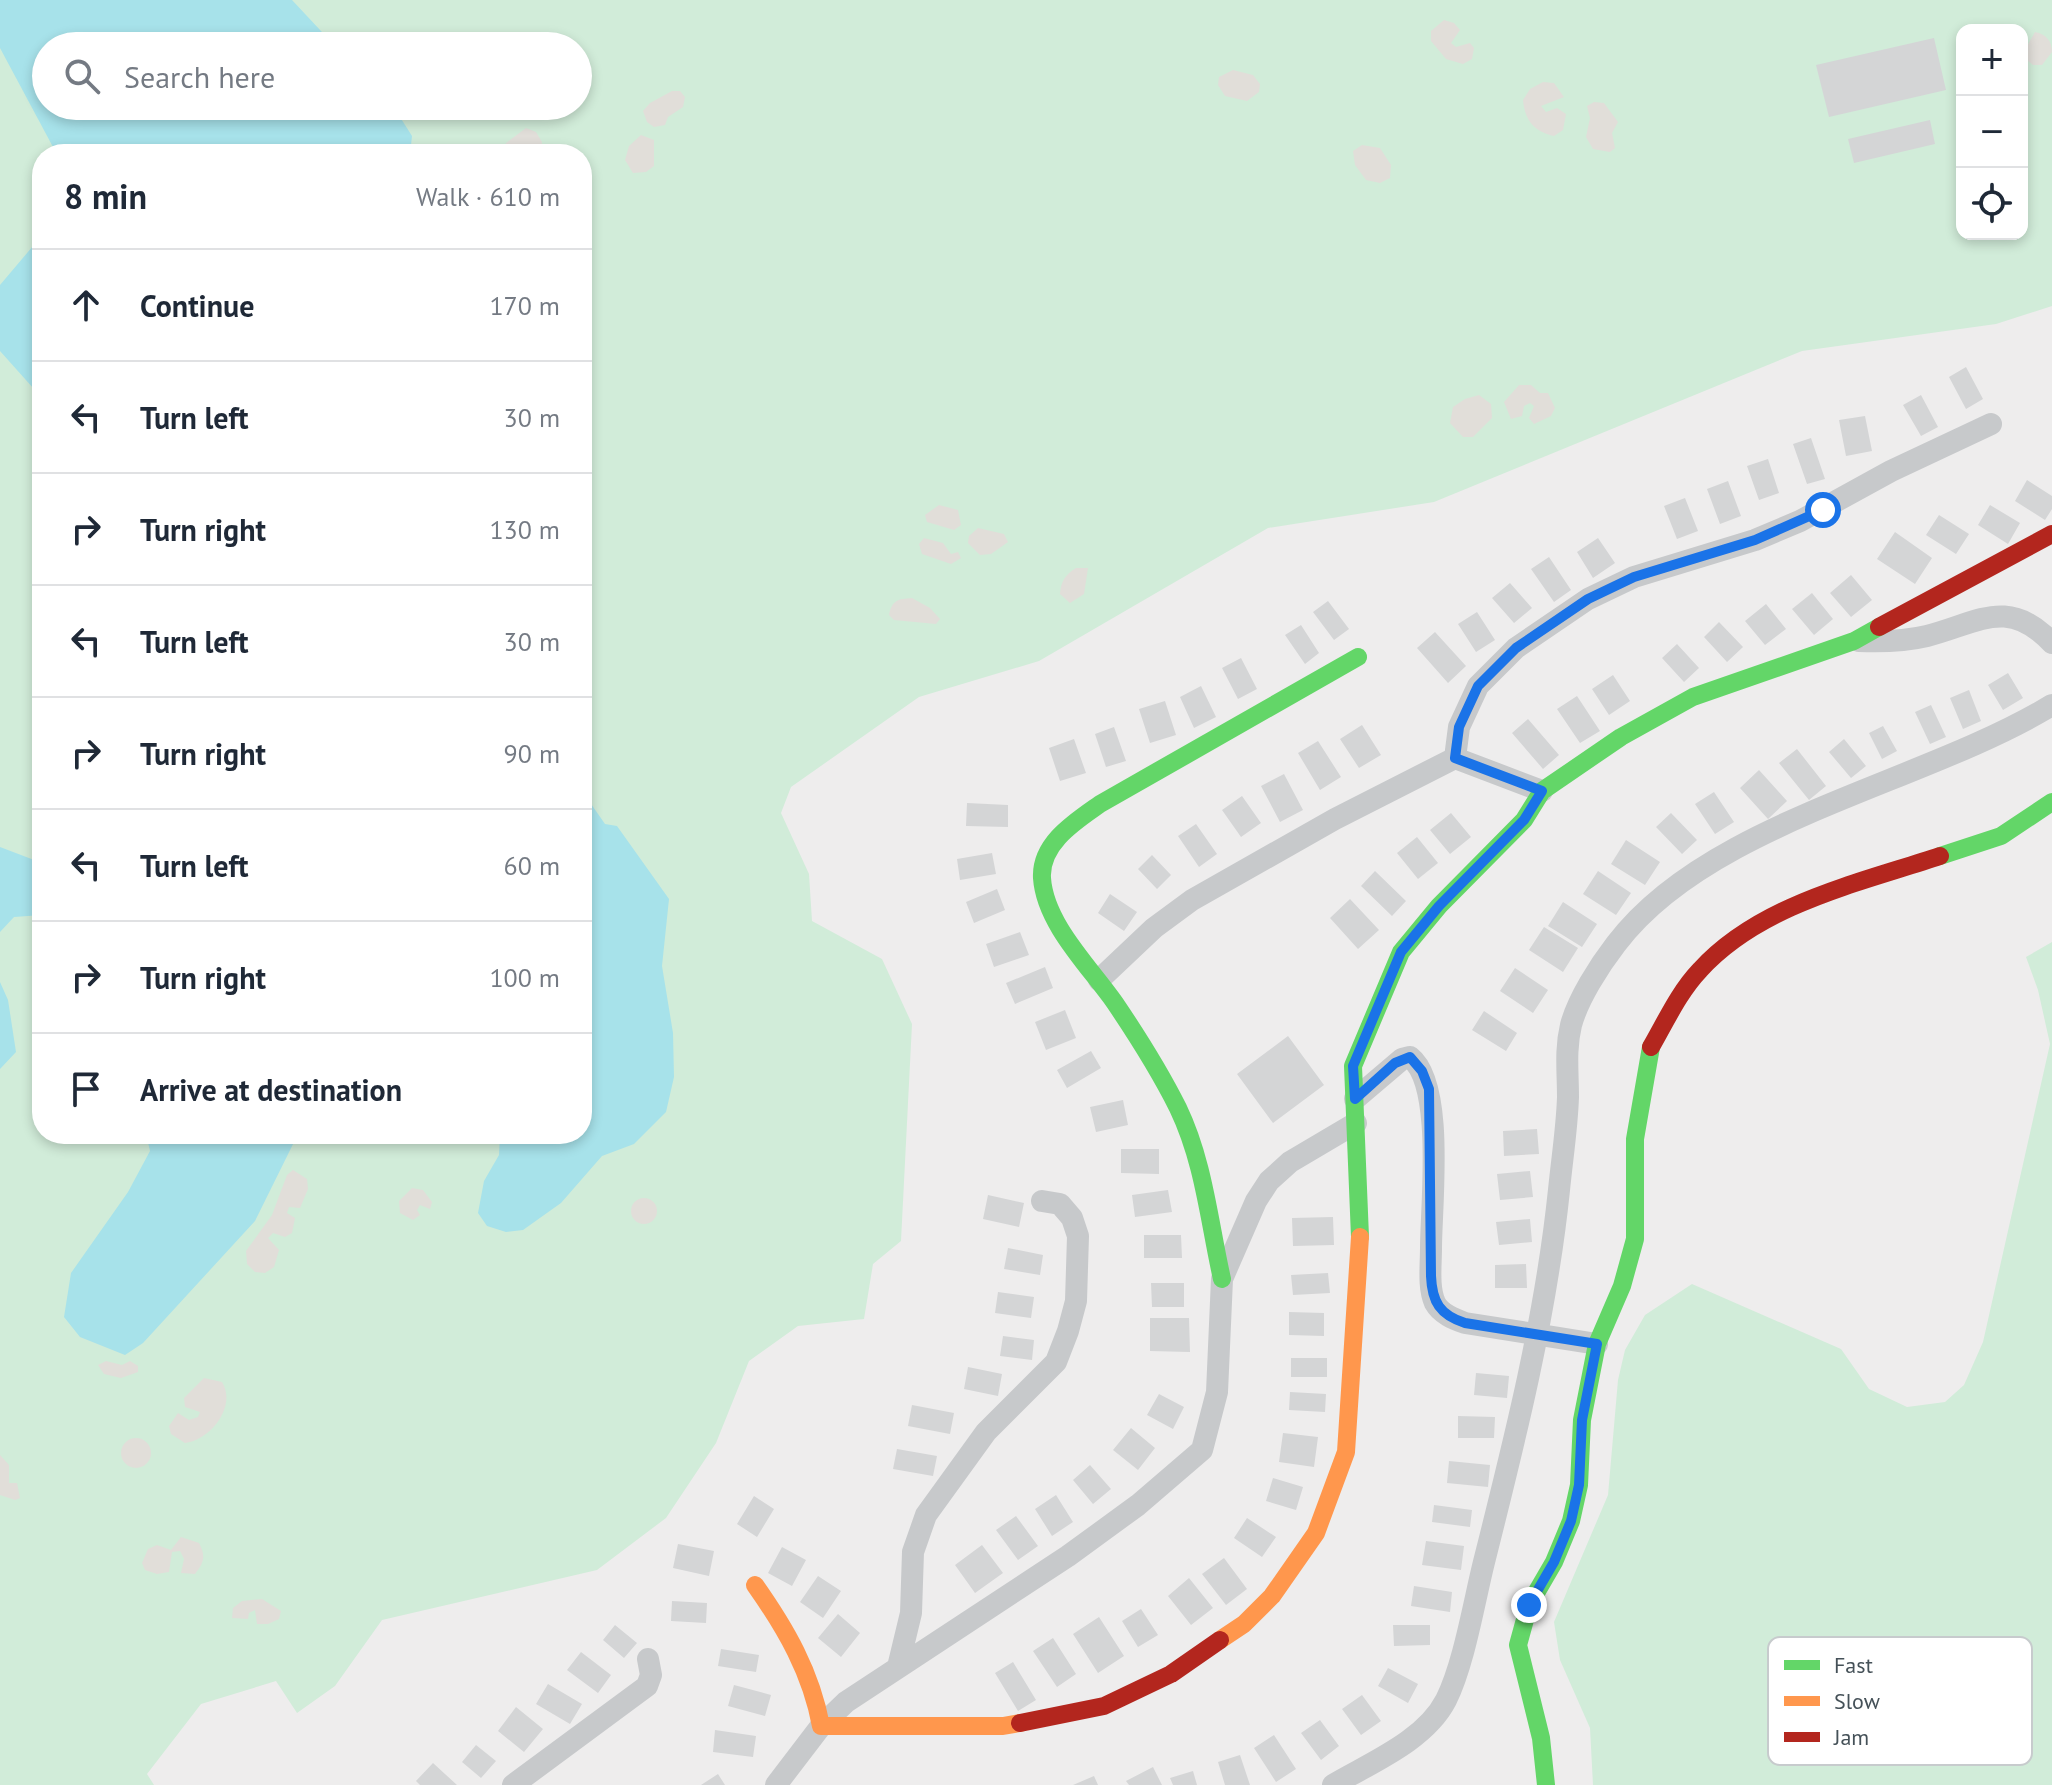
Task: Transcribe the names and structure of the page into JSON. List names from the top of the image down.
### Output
{
  "legend": ["Fast", "Slow", "Jam"],
  "page": {
    "map_buttons": ["+", "−"],
    "search": "Search here",
    "heading": ["8 min", "Walk · 610 m"],
    "list": [
      ["Continue", "170 m"],
      ["Turn left", "30 m"],
      ["Turn right", "130 m"],
      ["Turn left", "30 m"],
      ["Turn right", "90 m"],
      ["Turn left", "60 m"],
      ["Turn right", "100 m"],
      "Arrive at destination"
    ]
  }
}
